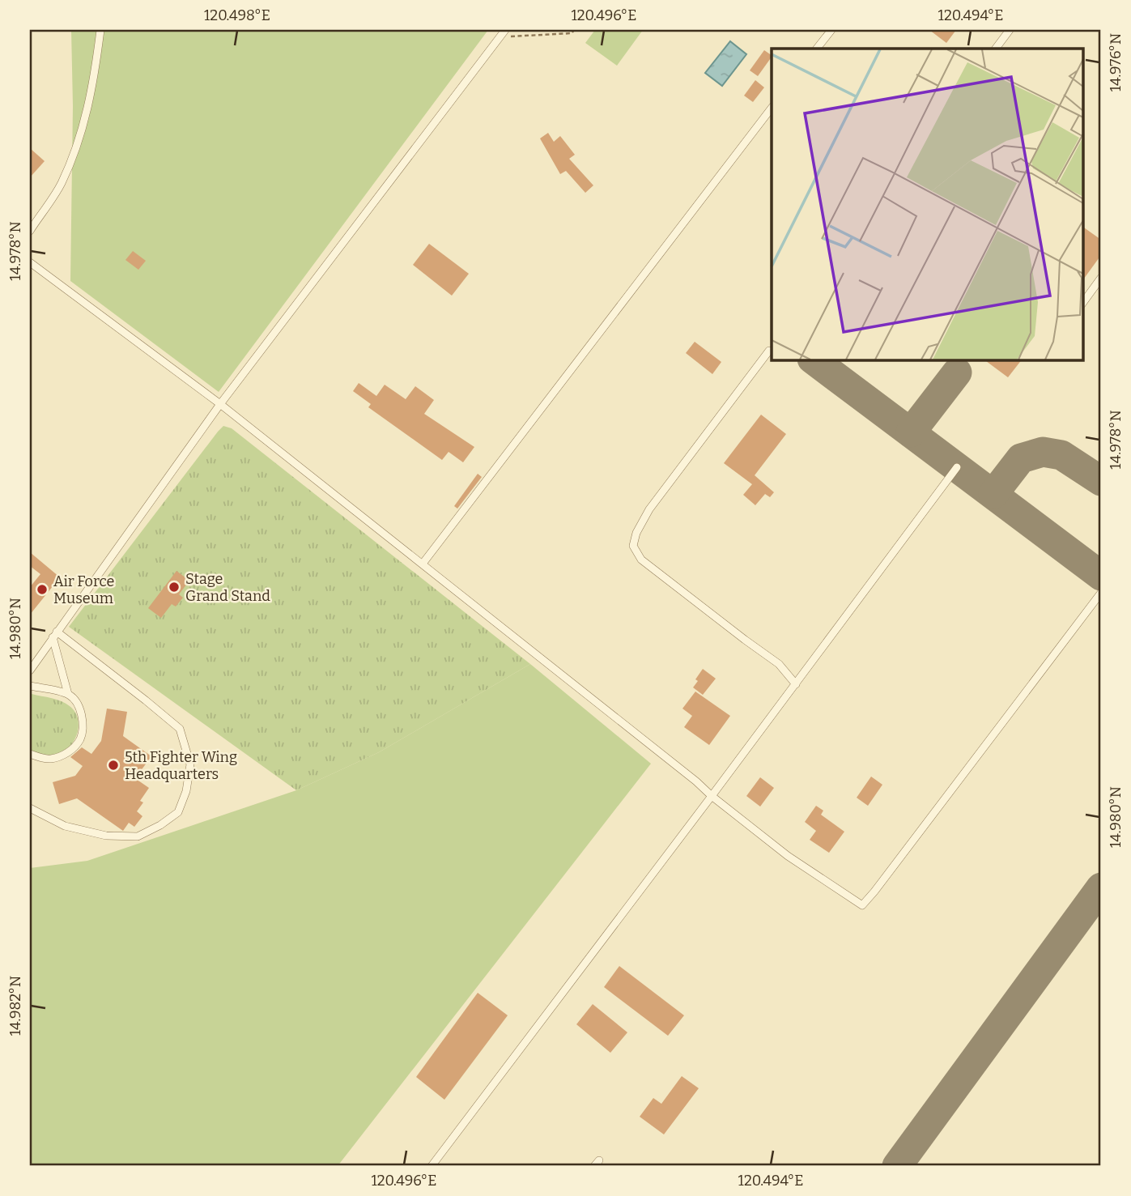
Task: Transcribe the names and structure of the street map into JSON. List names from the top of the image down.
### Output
{
  "places": ["Stage Grand Stand", "Air Force Museum", "5th Fighter Wing Headquarters"],
  "coordinates": [
    "120.498°E",
    "120.496°E",
    "120.494°E",
    "14.976°N",
    "14.978°N",
    "14.980°N",
    "14.982°N"
  ]
}
